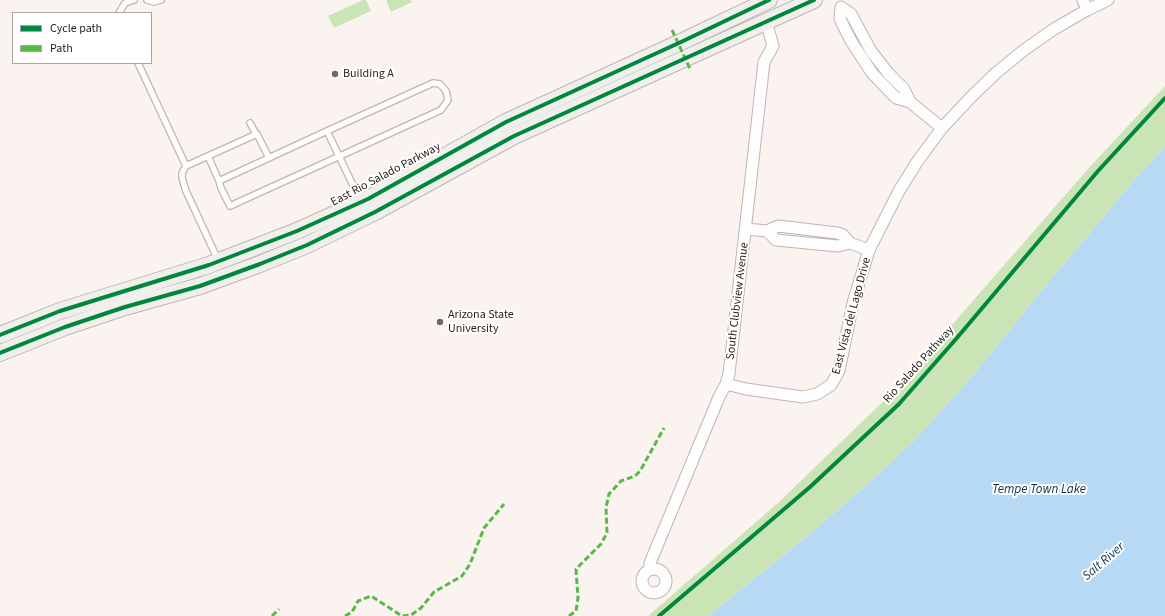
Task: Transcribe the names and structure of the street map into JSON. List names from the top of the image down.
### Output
{
  "streets": {
    "main road": ["East Rio Salado Parkway"],
    "street": ["South Clubview Avenue", "East Vista del Lago Drive"],
    "cycle path": ["Rio Salado Pathway"]
  },
  "crossings": [
    ["South Clubview Avenue", "East Vista del Lago Drive"]
  ],
  "water": ["Tempe Town Lake", "Salt River"],
  "places": ["Building A", "Arizona State University"],
  "legend": ["Cycle path", "Path"]
}
